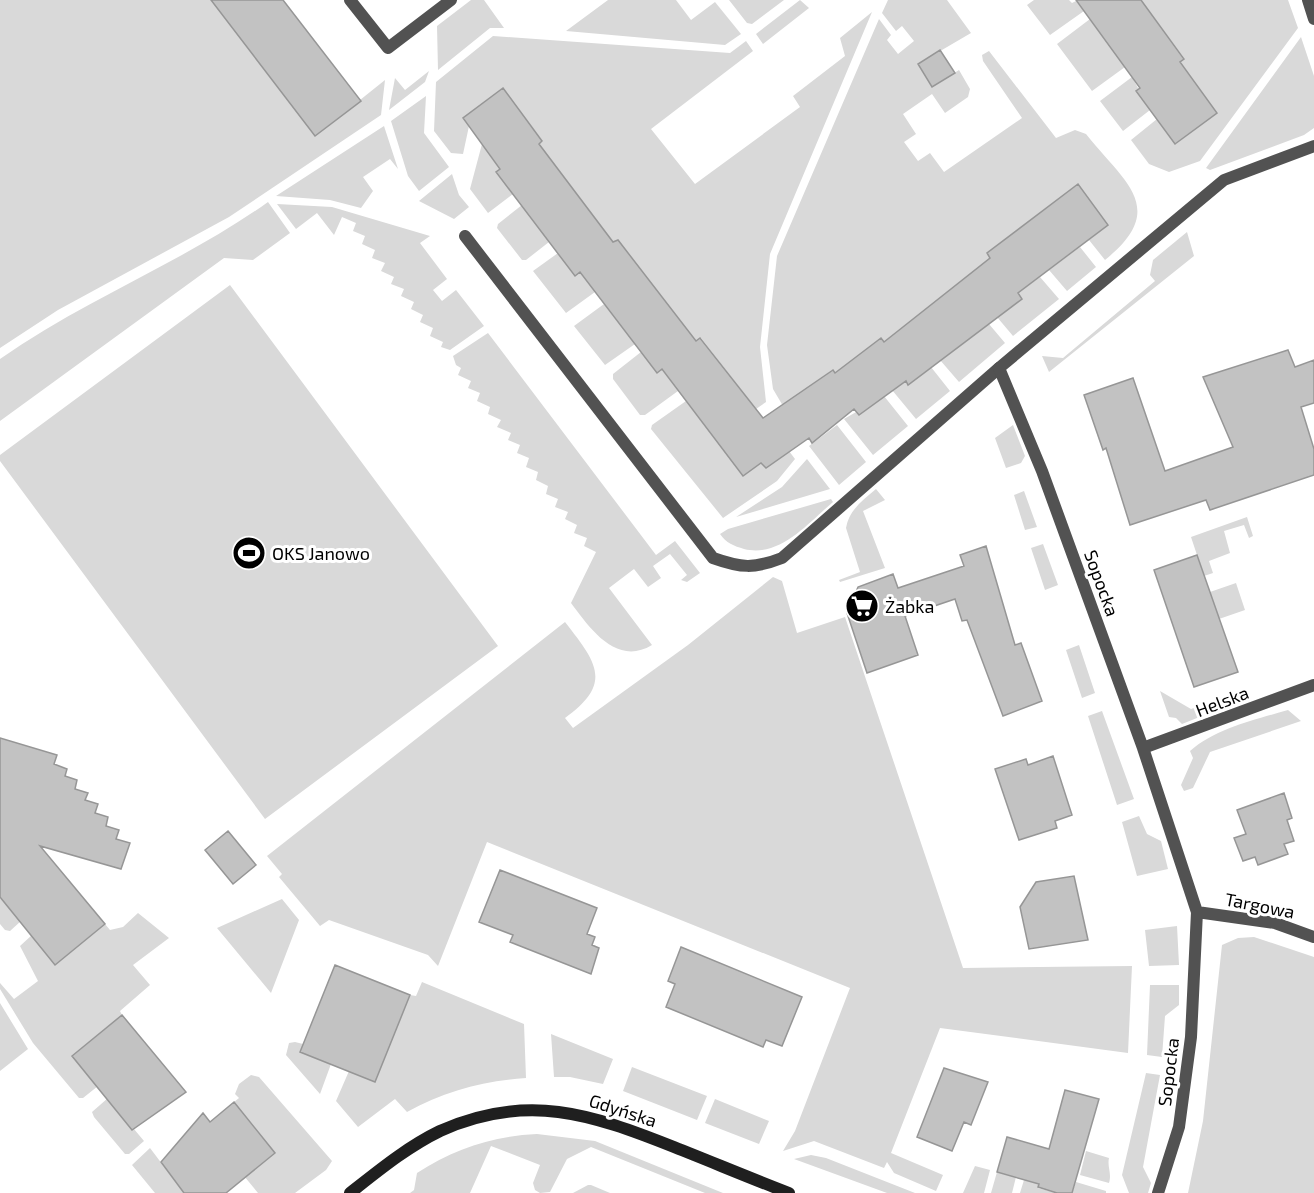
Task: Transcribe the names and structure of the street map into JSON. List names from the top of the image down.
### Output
{
  "streets": {
    "street": [
      "Sopocka",
      "Helska",
      "Targowa",
      "Gdyńska"
    ]
  },
  "crossings": [
    ["Sopocka", "Helska"],
    ["Sopocka", "Targowa"]
  ],
  "places": {
    "sports": ["OKS Janowo"],
    "supermarket": ["Żabka"]
  }
}
